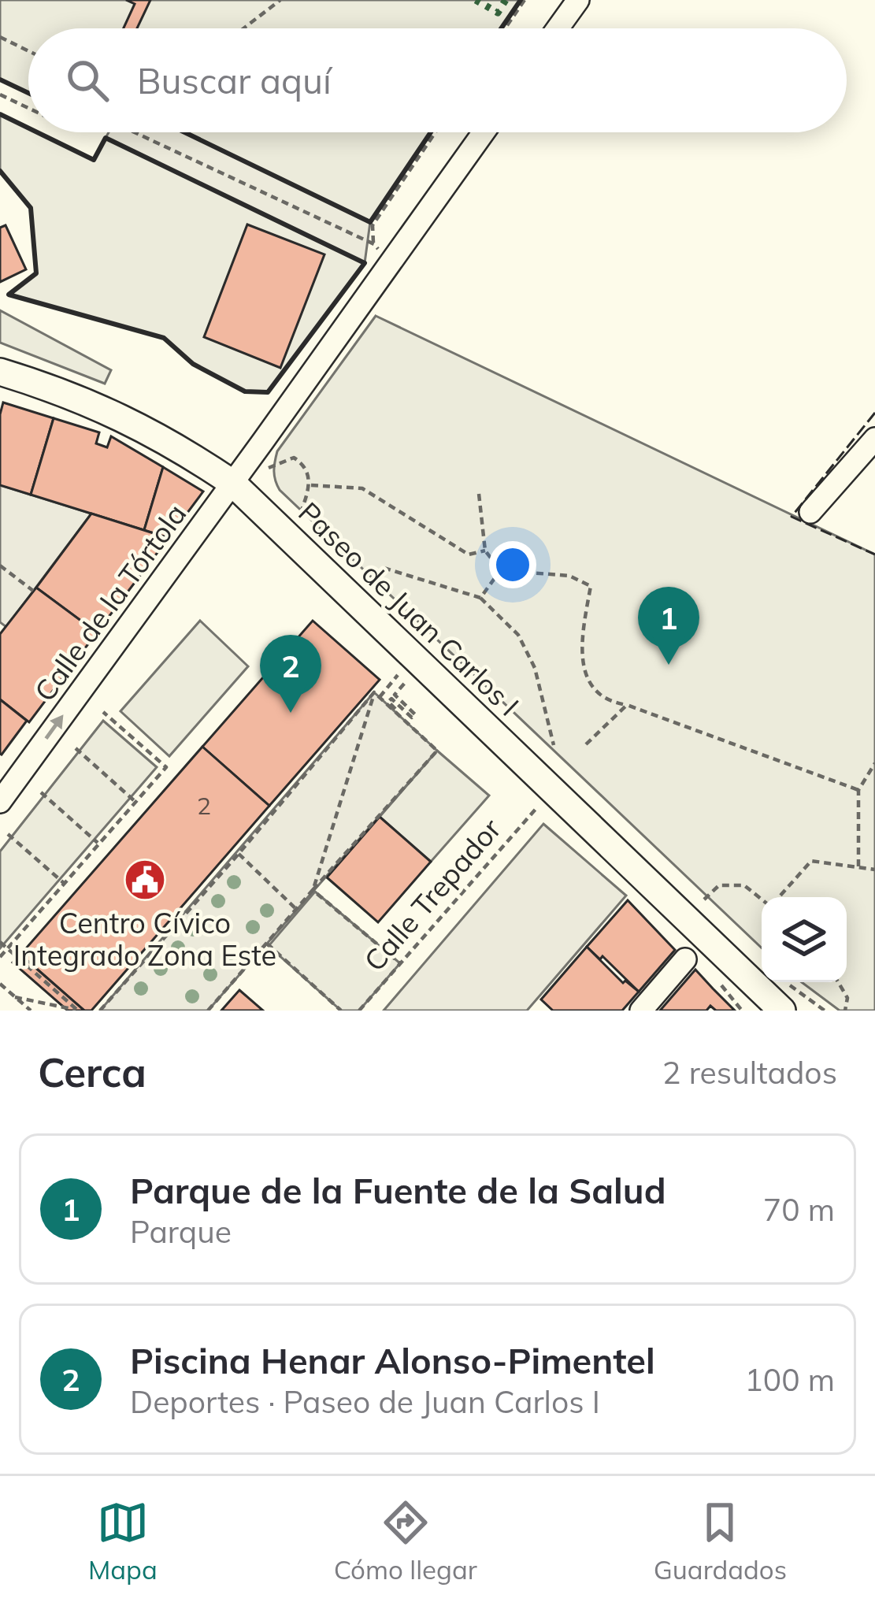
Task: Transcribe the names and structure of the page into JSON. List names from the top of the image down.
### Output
{
  "streets": {
    "main road": ["Paseo de Juan Carlos I"],
    "street": ["Calle de la Tórtola"],
    "path": ["Calle Trepador"]
  },
  "crossings": [
    ["Calle de la Tórtola", "Paseo de Juan Carlos I"]
  ],
  "one_way": ["Calle de la Tórtola"],
  "places": {
    "public building": ["Centro Cívico Integrado Zona Este"]
  },
  "house_numbers": ["2"],
  "page": {
    "search": "Buscar aquí",
    "pins": ["1", "2"],
    "heading": ["Cerca", "2 resultados"],
    "list": [
      {
        "mark": "1",
        "name": "Parque de la Fuente de la Salud",
        "note": "Parque",
        "value": "70 m"
      },
      {
        "mark": "2",
        "name": "Piscina Henar Alonso-Pimentel",
        "note": "Deportes · Paseo de Juan Carlos I",
        "value": "100 m"
      }
    ],
    "nav": ["Mapa", "Cómo llegar", "Guardados"]
  }
}
